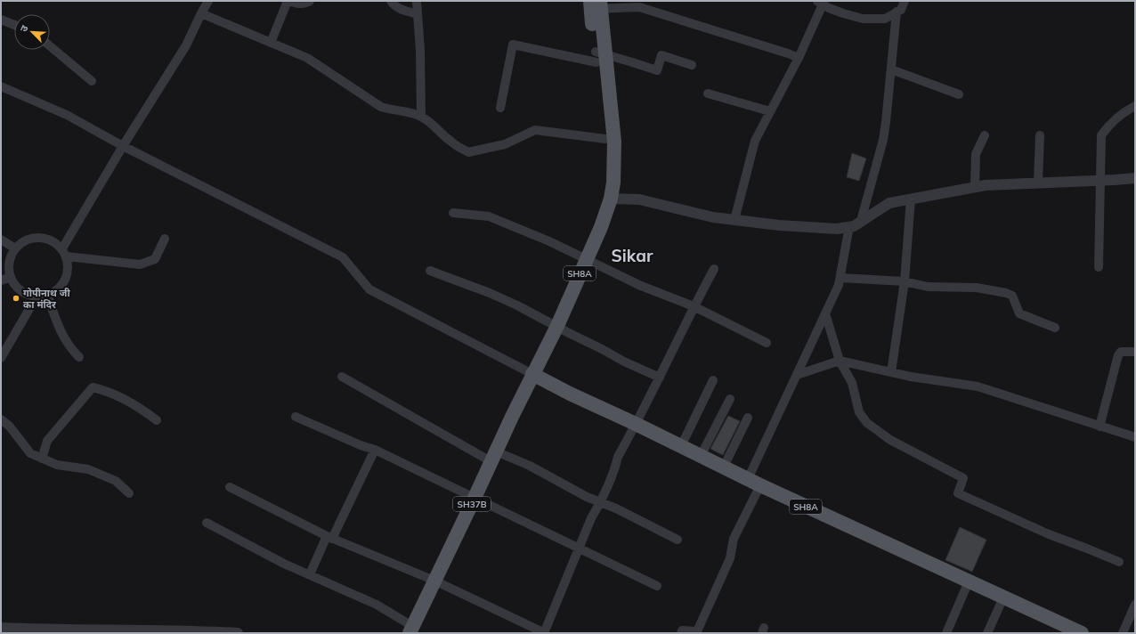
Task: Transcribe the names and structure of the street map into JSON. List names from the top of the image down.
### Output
{
  "streets": {
    "main road": ["SH8A", "SH37B"]
  },
  "crossings": [
    ["SH8A", "SH37B"]
  ],
  "districts": ["Sikar"],
  "places": ["गोपीनाथ जी का मंदिर"],
  "north": "top left"
}
